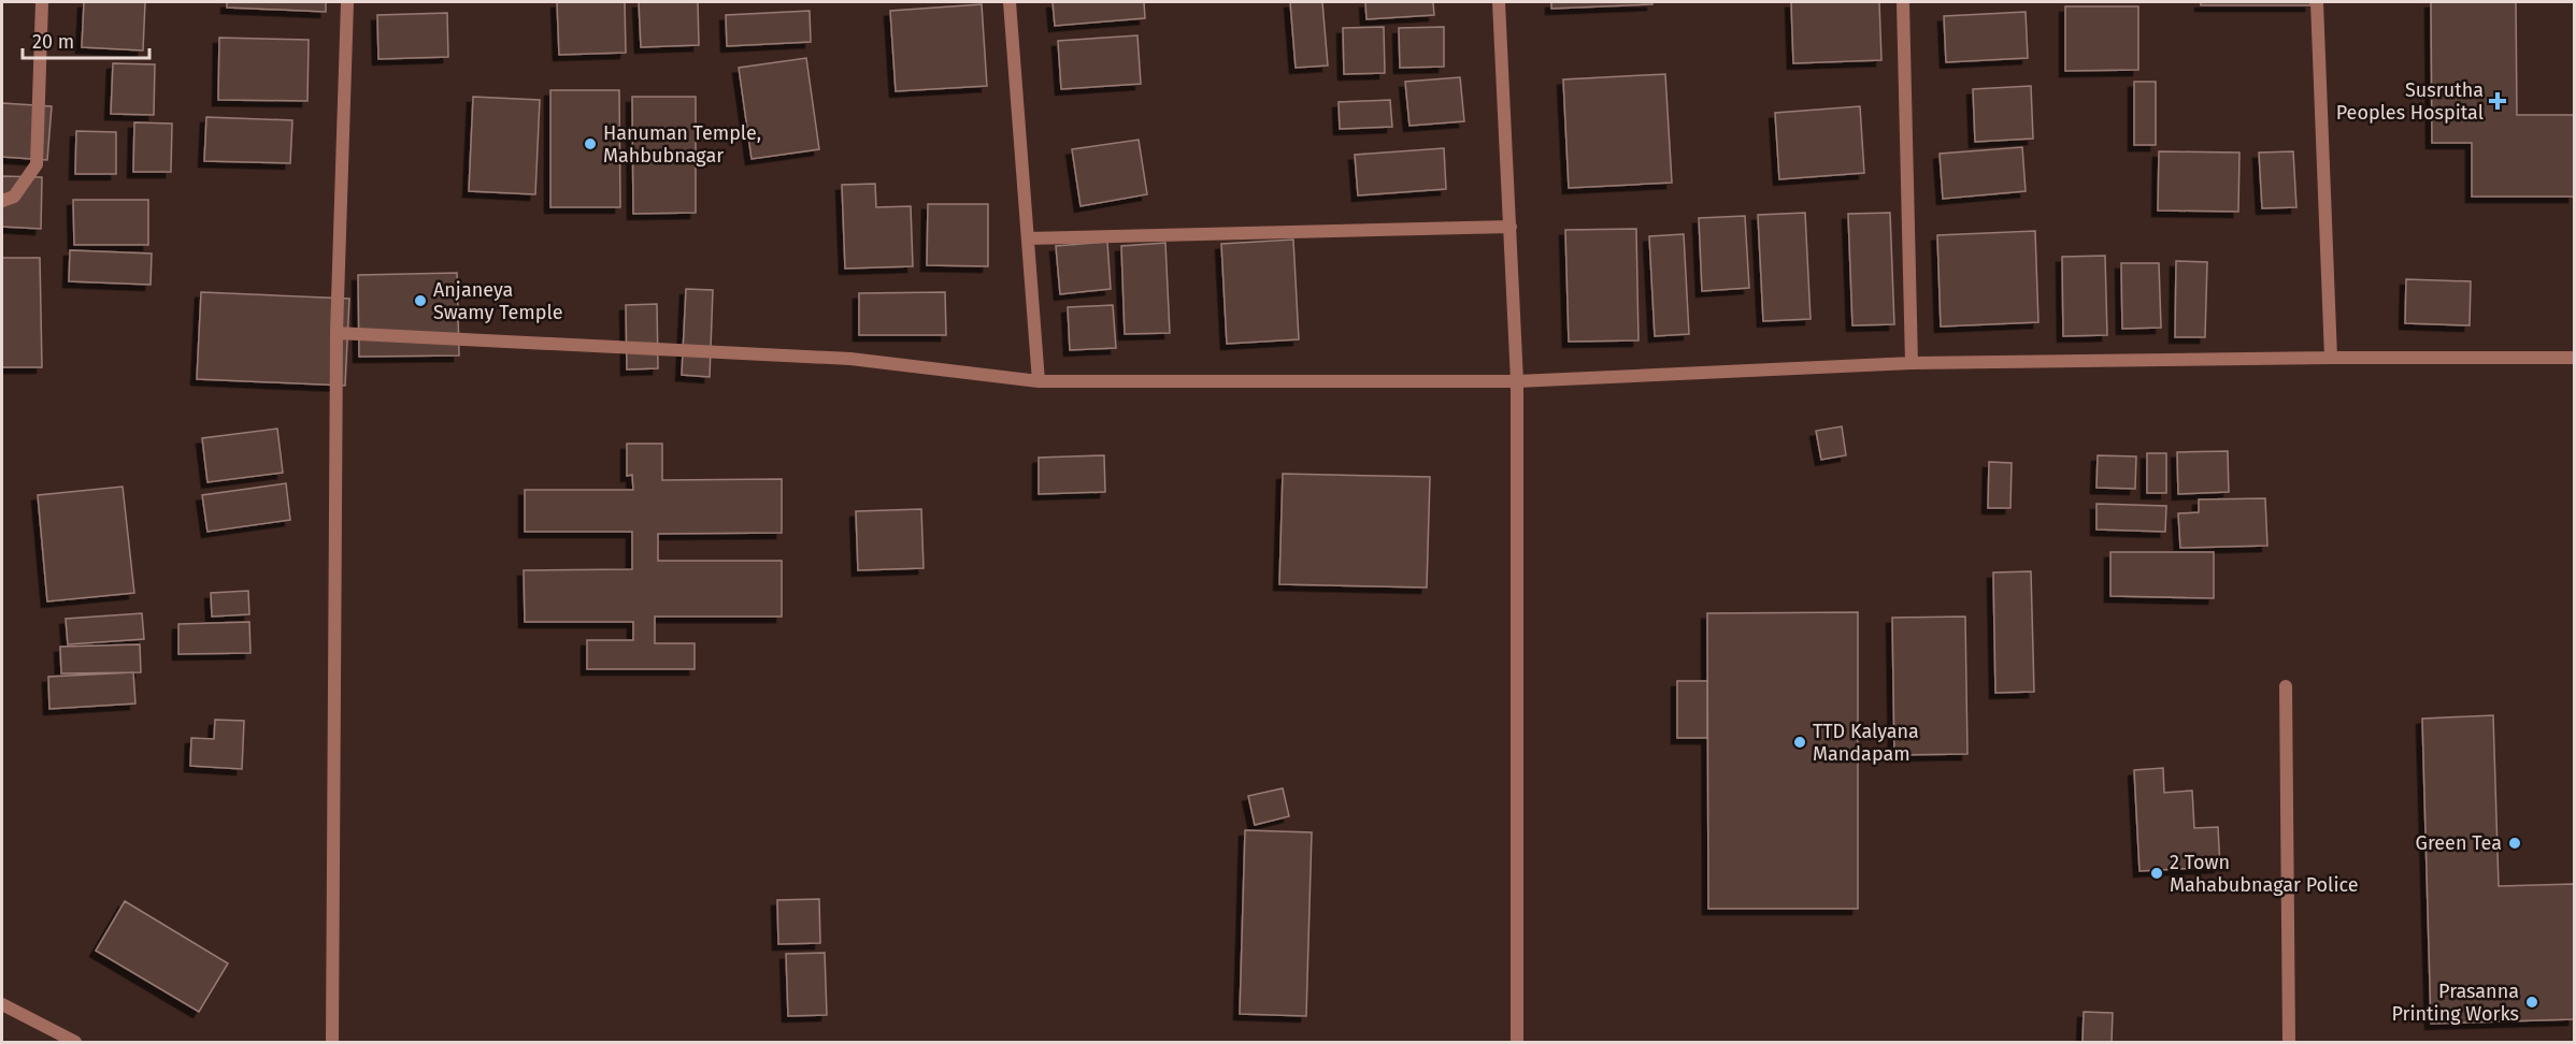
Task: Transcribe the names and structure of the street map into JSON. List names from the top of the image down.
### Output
{
  "places": {
    "health": ["Susrutha Peoples Hospital"],
    "other": [
      "Hanuman Temple, Mahbubnagar",
      "Anjaneya Swamy Temple",
      "TTD Kalyana Mandapam",
      "Green Tea",
      "2 Town Mahabubnagar Police",
      "Prasanna Printing Works"
    ]
  },
  "scale_bar": "20 m"
}
